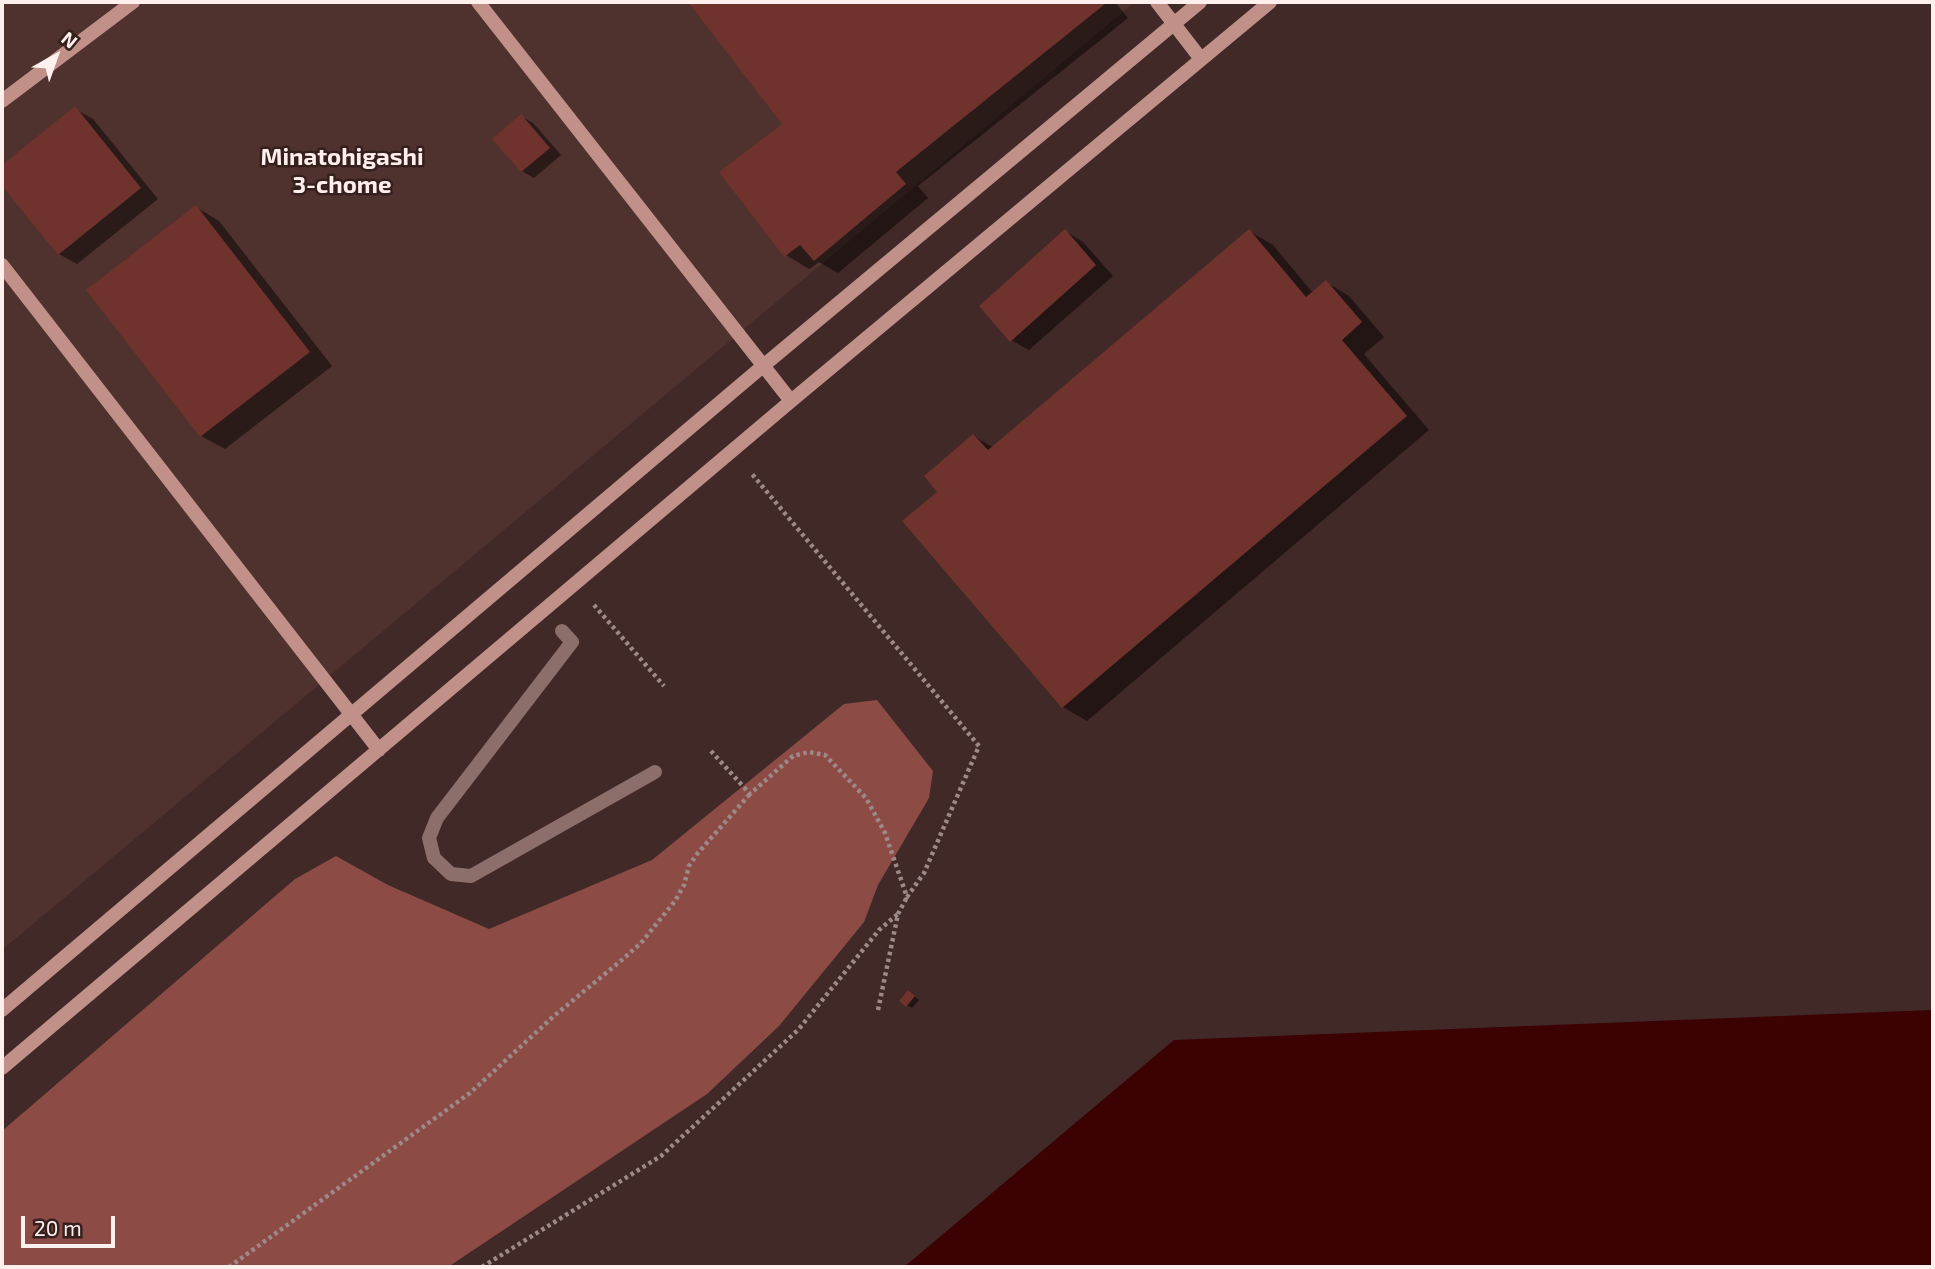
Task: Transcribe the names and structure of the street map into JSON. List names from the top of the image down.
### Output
{
  "districts": ["Minatohigashi 3-chome"],
  "scale_bar": "20 m",
  "north": "top right"
}
